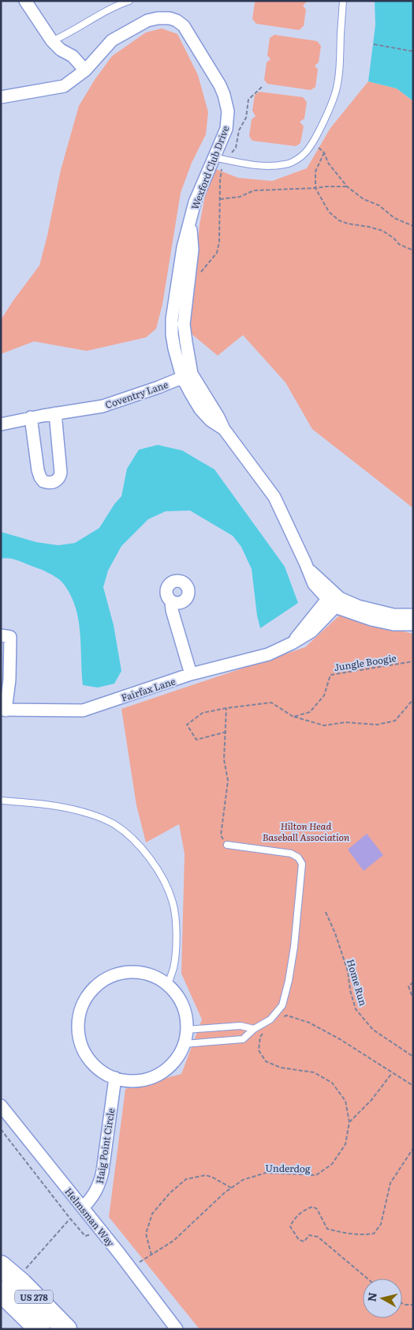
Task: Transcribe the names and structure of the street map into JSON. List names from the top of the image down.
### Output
{
  "streets": {
    "highway": ["US 278"],
    "street": [
      "Wexford Club Drive",
      "Coventry Lane",
      "Fairfax Lane",
      "Haig Point Circle",
      "Helmsman Way"
    ],
    "path": ["Jungle Boogie", "Home Run", "Underdog"]
  },
  "crossings": [
    ["Wexford Club Drive", "Coventry Lane"],
    ["Wexford Club Drive", "Fairfax Lane"],
    ["Haig Point Circle", "Helmsman Way"]
  ],
  "parks": ["Hilton Head Baseball Association"],
  "north": "left"
}
